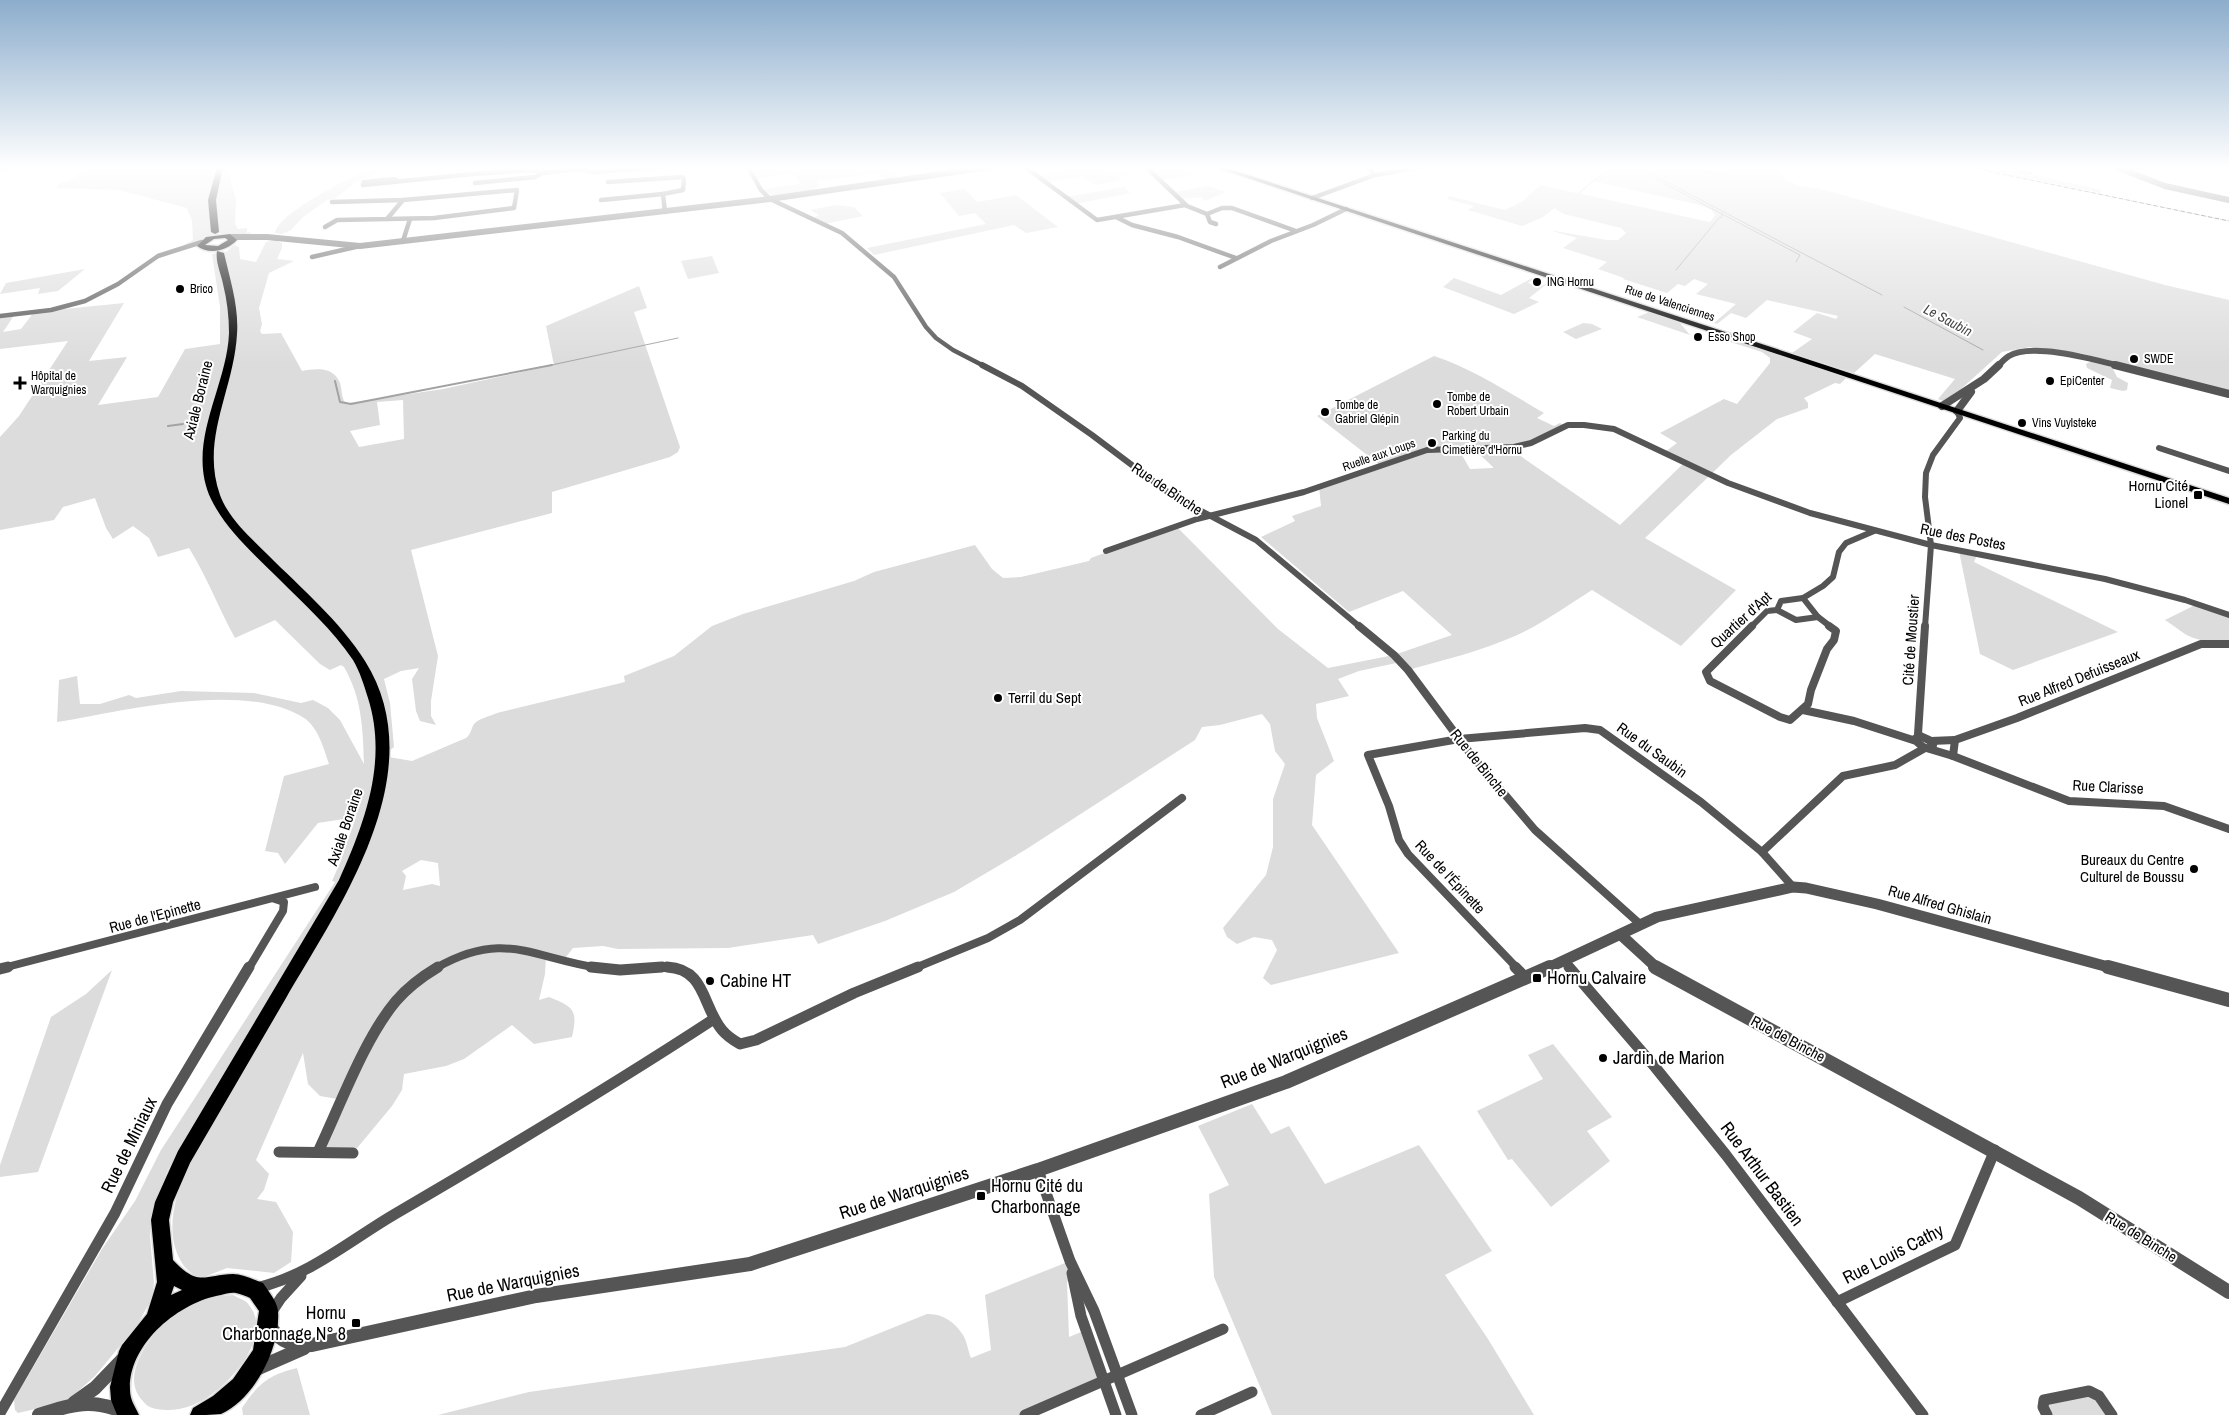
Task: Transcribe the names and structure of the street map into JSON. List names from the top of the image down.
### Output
{
  "streets": {
    "main road": ["Rue de Valenciennes", "Axiale Boraine"],
    "street": [
      "Ruelle aux Loups",
      "Rue de Binche",
      "Rue des Postes",
      "Quartier d'Apt",
      "Cité de Moustier",
      "Rue Alfred Defuisseaux",
      "Rue du Saubin",
      "Rue Clarisse",
      "Rue de l'Épinette",
      "Rue Alfred Ghislain",
      "Rue de l'Epinette",
      "Rue de Warquignies",
      "Rue de Miniaux",
      "Rue Arthur Bastien",
      "Rue Louis Cathy"
    ]
  },
  "crossings": [
    ["Rue de Valenciennes", "Cité de Moustier"],
    ["Ruelle aux Loups", "Rue de Binche"],
    ["Ruelle aux Loups", "Rue des Postes"],
    ["Rue de Binche", "Rue du Saubin"],
    ["Rue de Binche", "Rue de l'Épinette"],
    ["Rue de Binche", "Rue Alfred Ghislain"],
    ["Rue de Binche", "Rue de Warquignies"],
    ["Rue de Binche", "Rue Louis Cathy"],
    ["Rue des Postes", "Cité de Moustier"],
    ["Cité de Moustier", "Rue Clarisse"],
    ["Rue Alfred Defuisseaux", "Rue Clarisse"],
    ["Rue du Saubin", "Rue de l'Épinette"],
    ["Rue du Saubin", "Rue Alfred Ghislain"],
    ["Rue de l'Épinette", "Rue de Warquignies"],
    ["Rue de l'Epinette", "Rue de Miniaux"],
    ["Rue de Warquignies", "Rue Arthur Bastien"],
    ["Rue Arthur Bastien", "Rue Louis Cathy"]
  ],
  "water": ["Le Saubin"],
  "places": {
    "other": [
      "ING Hornu",
      "Brico",
      "Esso Shop",
      "SWDE",
      "EpiCenter",
      "Tombe de Robert Urbain",
      "Tombe de Gabriel Glépin",
      "Vins Vuylsteke",
      "Parking du Cimetière d'Hornu",
      "Terril du Sept",
      "Bureaux du Centre Culturel de Boussu",
      "Cabine HT",
      "Jardin de Marion"
    ],
    "health": ["Hôpital de Warquignies"],
    "transit": [
      "Hornu Cité Lionel",
      "Hornu Calvaire",
      "Hornu Cité du Charbonnage",
      "Hornu Charbonnage N° 8"
    ]
  }
}
